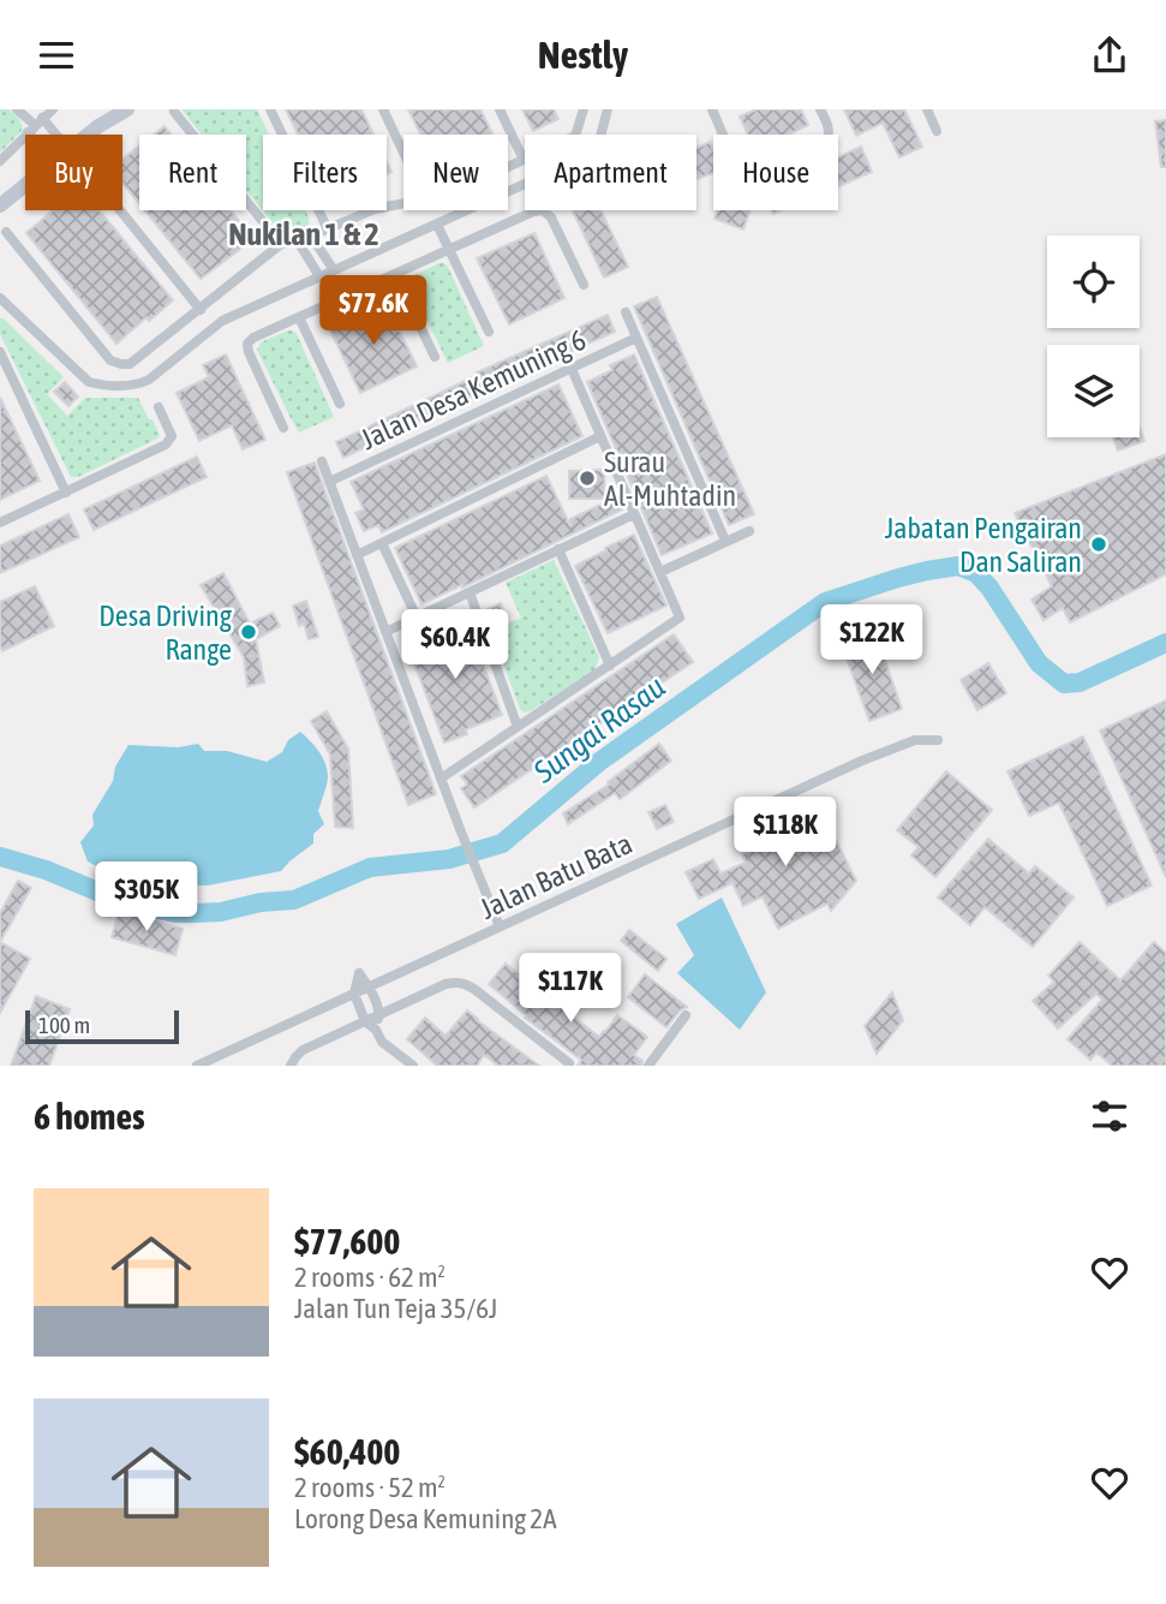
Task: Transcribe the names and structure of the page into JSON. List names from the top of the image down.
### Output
{
  "streets": {
    "street": ["Jalan Desa Kemuning 6", "Jalan Batu Bata"]
  },
  "districts": ["Nukilan 1 & 2"],
  "water": ["Sungai Rasau"],
  "places": ["Surau Al-Muhtadin", "Jabatan Pengairan Dan Saliran", "Desa Driving Range"],
  "scale_bar": "100 m",
  "page": {
    "header": "Nestly",
    "chip": [
      "Buy",
      "Rent",
      "Filters",
      "New",
      "Apartment",
      "House"
    ],
    "price": [
      "$77.6K",
      "$122K",
      "$60.4K",
      "$118K",
      "$305K",
      "$117K"
    ],
    "scale": "100 m",
    "heading": "6 homes",
    "list": [
      {
        "name": "$77,600",
        "note": "2 rooms · 62 m² · Jalan Tun Teja 35/6J"
      },
      {
        "name": "$60,400",
        "note": "2 rooms · 52 m² · Lorong Desa Kemuning 2A"
      }
    ]
  }
}
